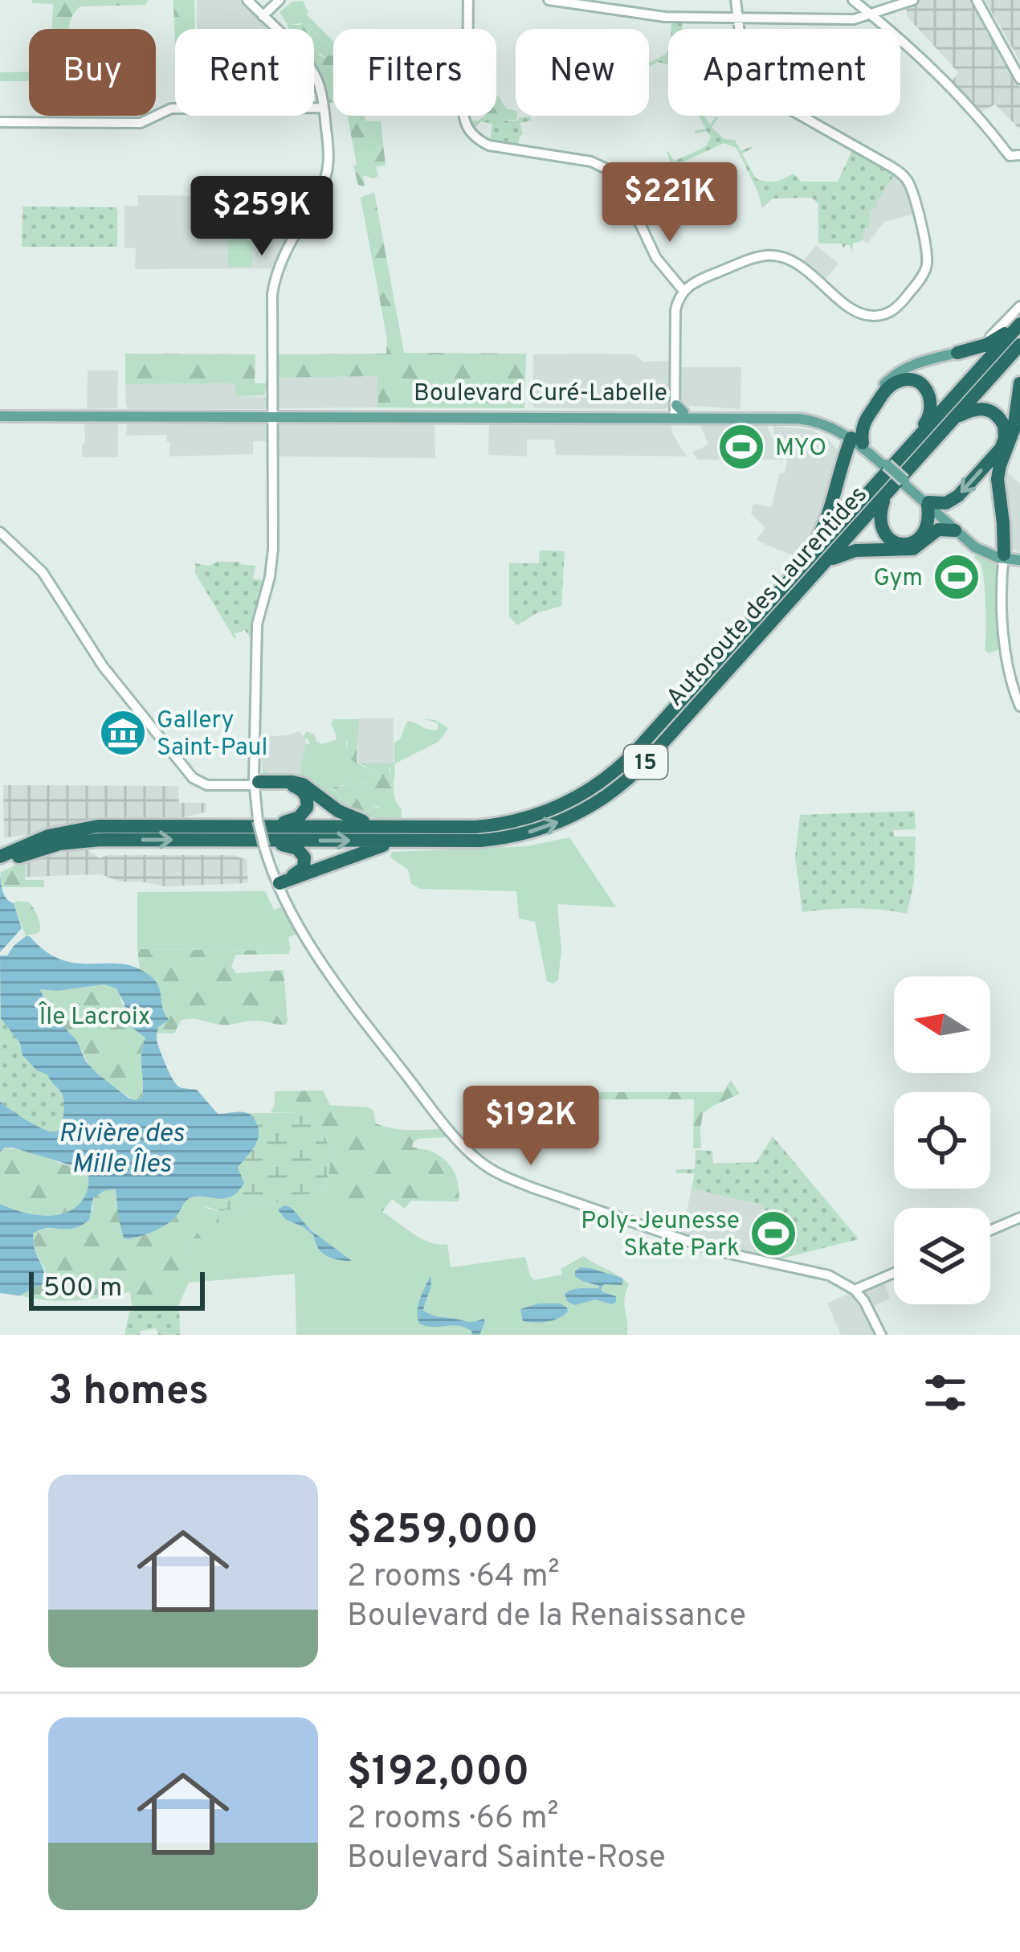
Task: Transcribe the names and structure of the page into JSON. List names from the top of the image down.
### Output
{
  "streets": {
    "highway": ["Autoroute des Laurentides", "15"],
    "main road": ["Boulevard Curé-Labelle"]
  },
  "crossings": [
    ["Autoroute des Laurentides", "15"]
  ],
  "water": ["Rivière des Mille Îles"],
  "parks": ["Île Lacroix"],
  "places": {
    "sports": ["MYO", "Gym", "Poly-Jeunesse Skate Park"],
    "museum": ["Gallery Saint-Paul"]
  },
  "scale_bar": "500 m",
  "north": "left",
  "page": {
    "chip": [
      "Buy",
      "Rent",
      "Filters",
      "New",
      "Apartment"
    ],
    "price": ["$221K", "$259K", "$192K"],
    "scale": "500 m",
    "heading": "3 homes",
    "list": [
      {
        "name": "$259,000",
        "note": "2 rooms · 64 m² · Boulevard de la Renaissance"
      },
      {
        "name": "$192,000",
        "note": "2 rooms · 66 m² · Boulevard Sainte-Rose"
      }
    ]
  }
}
